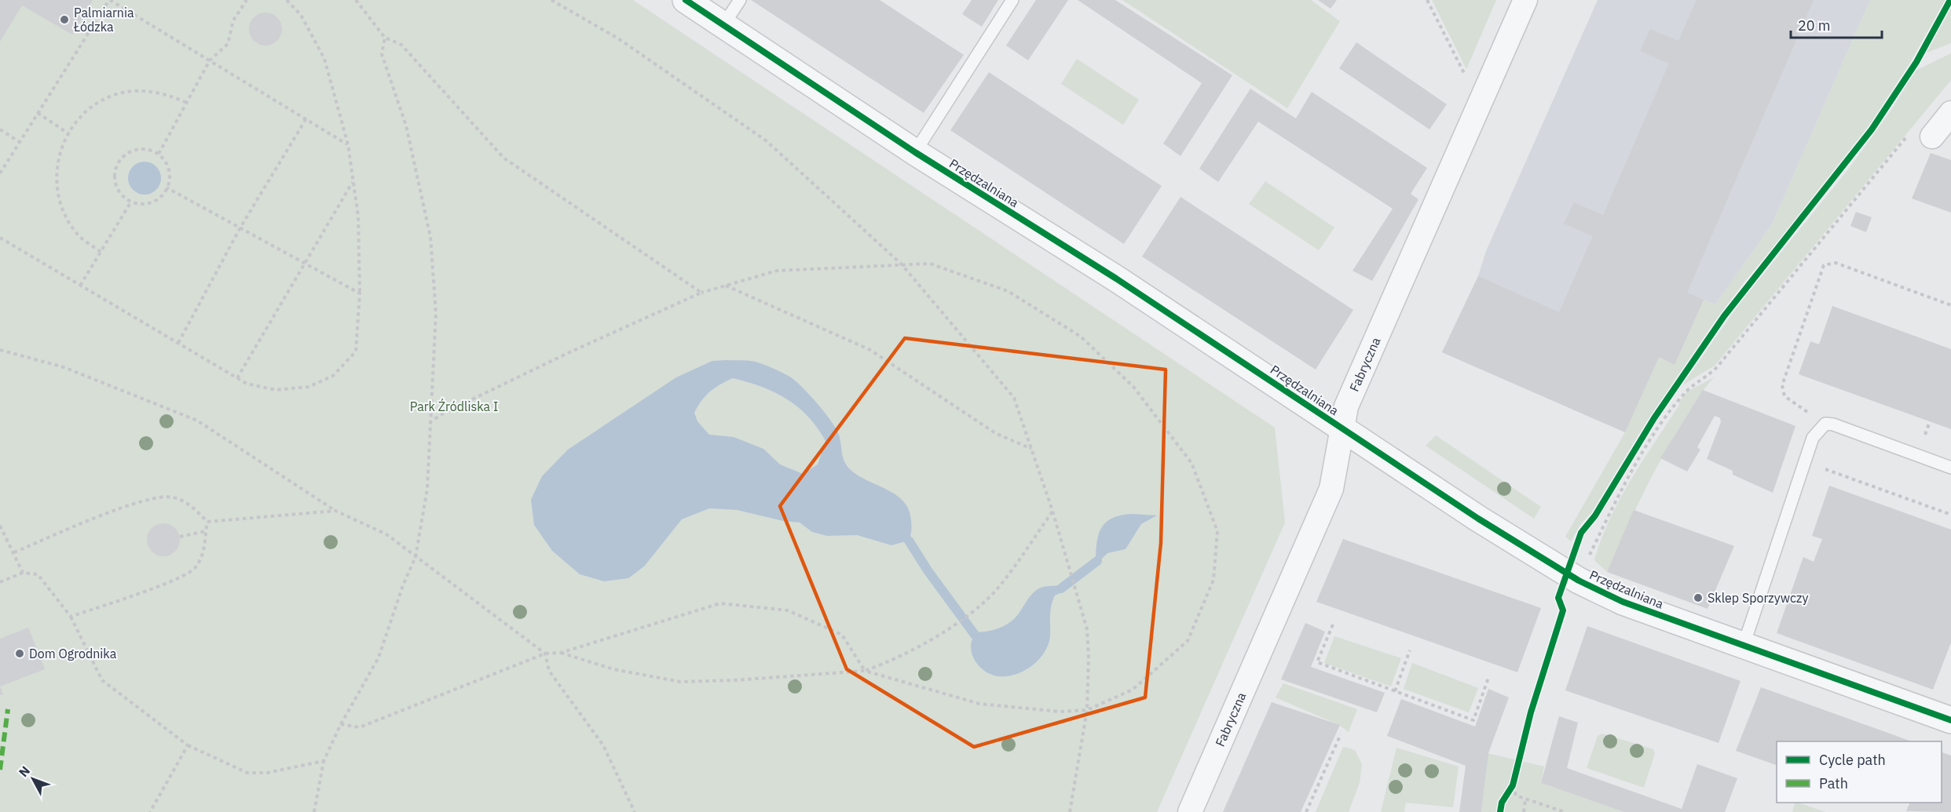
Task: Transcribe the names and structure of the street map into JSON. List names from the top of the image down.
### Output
{
  "streets": {
    "street": ["Przędzalniana", "Fabryczna"]
  },
  "crossings": [
    ["Przędzalniana", "Fabryczna"]
  ],
  "parks": ["Park Źródliska I"],
  "places": ["Palmiarnia Łódzka", "Sklep Sporzywczy", "Dom Ogrodnika"],
  "legend": ["Cycle path", "Path"],
  "scale_bar": "20 m",
  "north": "top left"
}
